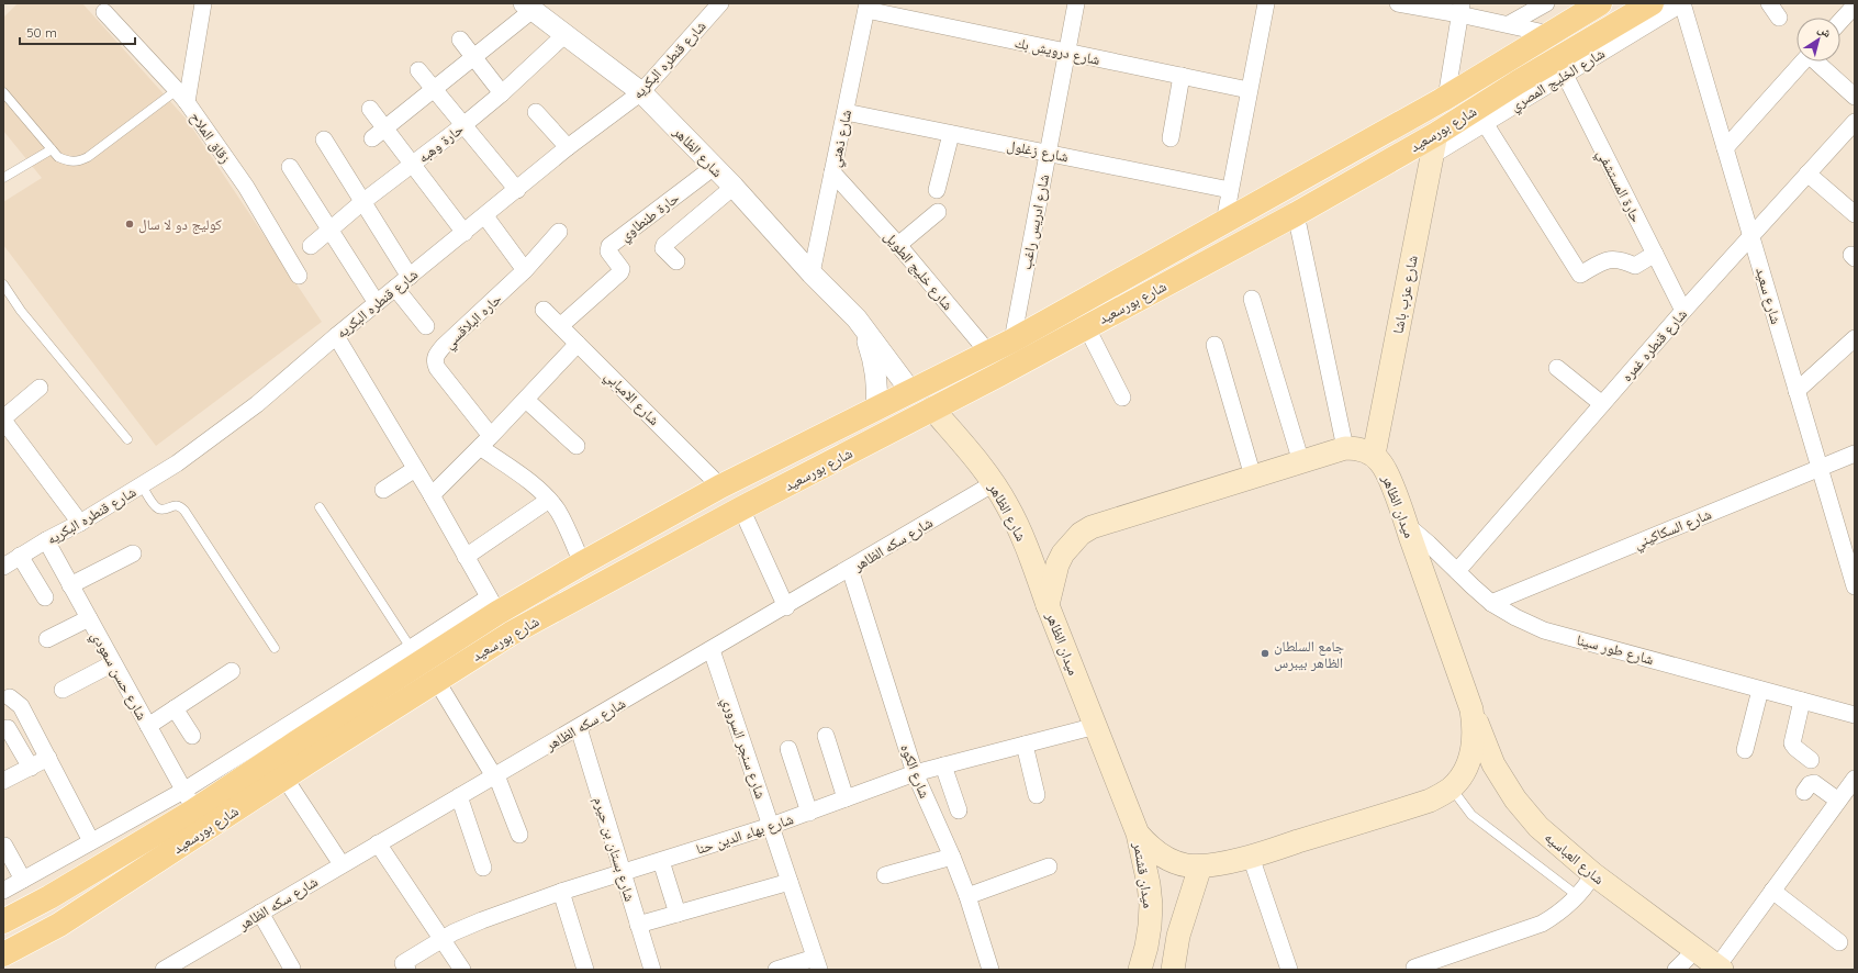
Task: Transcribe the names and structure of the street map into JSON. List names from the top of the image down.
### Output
{
  "streets": {
    "main road": [
      "شارع بورسعيد",
      "شارع الظاهر",
      "شارع عزب باشا",
      "ميدان الظاهر",
      "شارع العباسيه",
      "ميدان قشتمر"
    ],
    "street": [
      "شارع درويش بك",
      "شارع قنطره البكريه",
      "شارع الخليج المصري",
      "زقاق الملاح",
      "شارع ذهني",
      "حارة وهبه",
      "شارع زغلول",
      "حارة المستشفي",
      "حارة طنطاوي",
      "شارع ادريس راغب",
      "شارع خليج الطويل",
      "شارع سعيد",
      "حاره البلاقسي",
      "شارع قنطره غمره",
      "شارع الامبابي",
      "شارع السكاكيني",
      "شارع سكه الظاهر",
      "شارع طور سينا",
      "شارع حسن سعودي",
      "شارع سنجر السروري",
      "شارع الكوه",
      "شارع بهاء الدين حنا",
      "شارع بستان بن حيرم"
    ]
  },
  "crossings": [
    ["شارع درويش بك", "شارع ذهني"],
    ["شارع درويش بك", "شارع ادريس راغب"],
    ["شارع قنطره البكريه", "شارع الظاهر"],
    ["شارع قنطره البكريه", "شارع حسن سعودي"],
    ["شارع الخليج المصري", "شارع بورسعيد"],
    ["شارع الخليج المصري", "حارة المستشفي"],
    ["شارع الخليج المصري", "شارع عزب باشا"],
    ["شارع الخليج المصري", "شارع سعيد"],
    ["شارع بورسعيد", "شارع الظاهر"],
    ["شارع بورسعيد", "حارة المستشفي"],
    ["شارع بورسعيد", "شارع ادريس راغب"],
    ["شارع بورسعيد", "شارع خليج الطويل"],
    ["شارع بورسعيد", "شارع عزب باشا"],
    ["شارع بورسعيد", "شارع الامبابي"],
    ["شارع بورسعيد", "شارع حسن سعودي"],
    ["شارع ذهني", "شارع زغلول"],
    ["شارع ذهني", "شارع الظاهر"],
    ["شارع ذهني", "شارع خليج الطويل"],
    ["حارة وهبه", "شارع الظاهر"],
    ["شارع زغلول", "شارع ادريس راغب"],
    ["شارع الظاهر", "حارة طنطاوي"],
    ["شارع الظاهر", "ميدان الظاهر"],
    ["شارع الظاهر", "شارع سكه الظاهر"],
    ["حارة المستشفي", "شارع قنطره غمره"],
    ["حارة طنطاوي", "شارع الامبابي"],
    ["شارع عزب باشا", "ميدان الظاهر"],
    ["شارع سعيد", "شارع قنطره غمره"],
    ["شارع سعيد", "شارع السكاكيني"],
    ["شارع قنطره غمره", "شارع طور سينا"],
    ["ميدان الظاهر", "شارع طور سينا"],
    ["ميدان الظاهر", "شارع بهاء الدين حنا"],
    ["ميدان الظاهر", "شارع العباسيه"],
    ["ميدان الظاهر", "ميدان قشتمر"],
    ["شارع السكاكيني", "شارع طور سينا"],
    ["شارع سكه الظاهر", "شارع سنجر السروري"],
    ["شارع سكه الظاهر", "شارع الكوه"],
    ["شارع سكه الظاهر", "شارع بستان بن حيرم"],
    ["شارع سنجر السروري", "شارع بهاء الدين حنا"],
    ["شارع الكوه", "شارع بهاء الدين حنا"],
    ["شارع بهاء الدين حنا", "شارع بستان بن حيرم"]
  ],
  "places": ["كوليج دو لا سال", "جامع السلطان الظاهر بيبرس"],
  "scale_bar": "50 m",
  "north": "top right"
}
